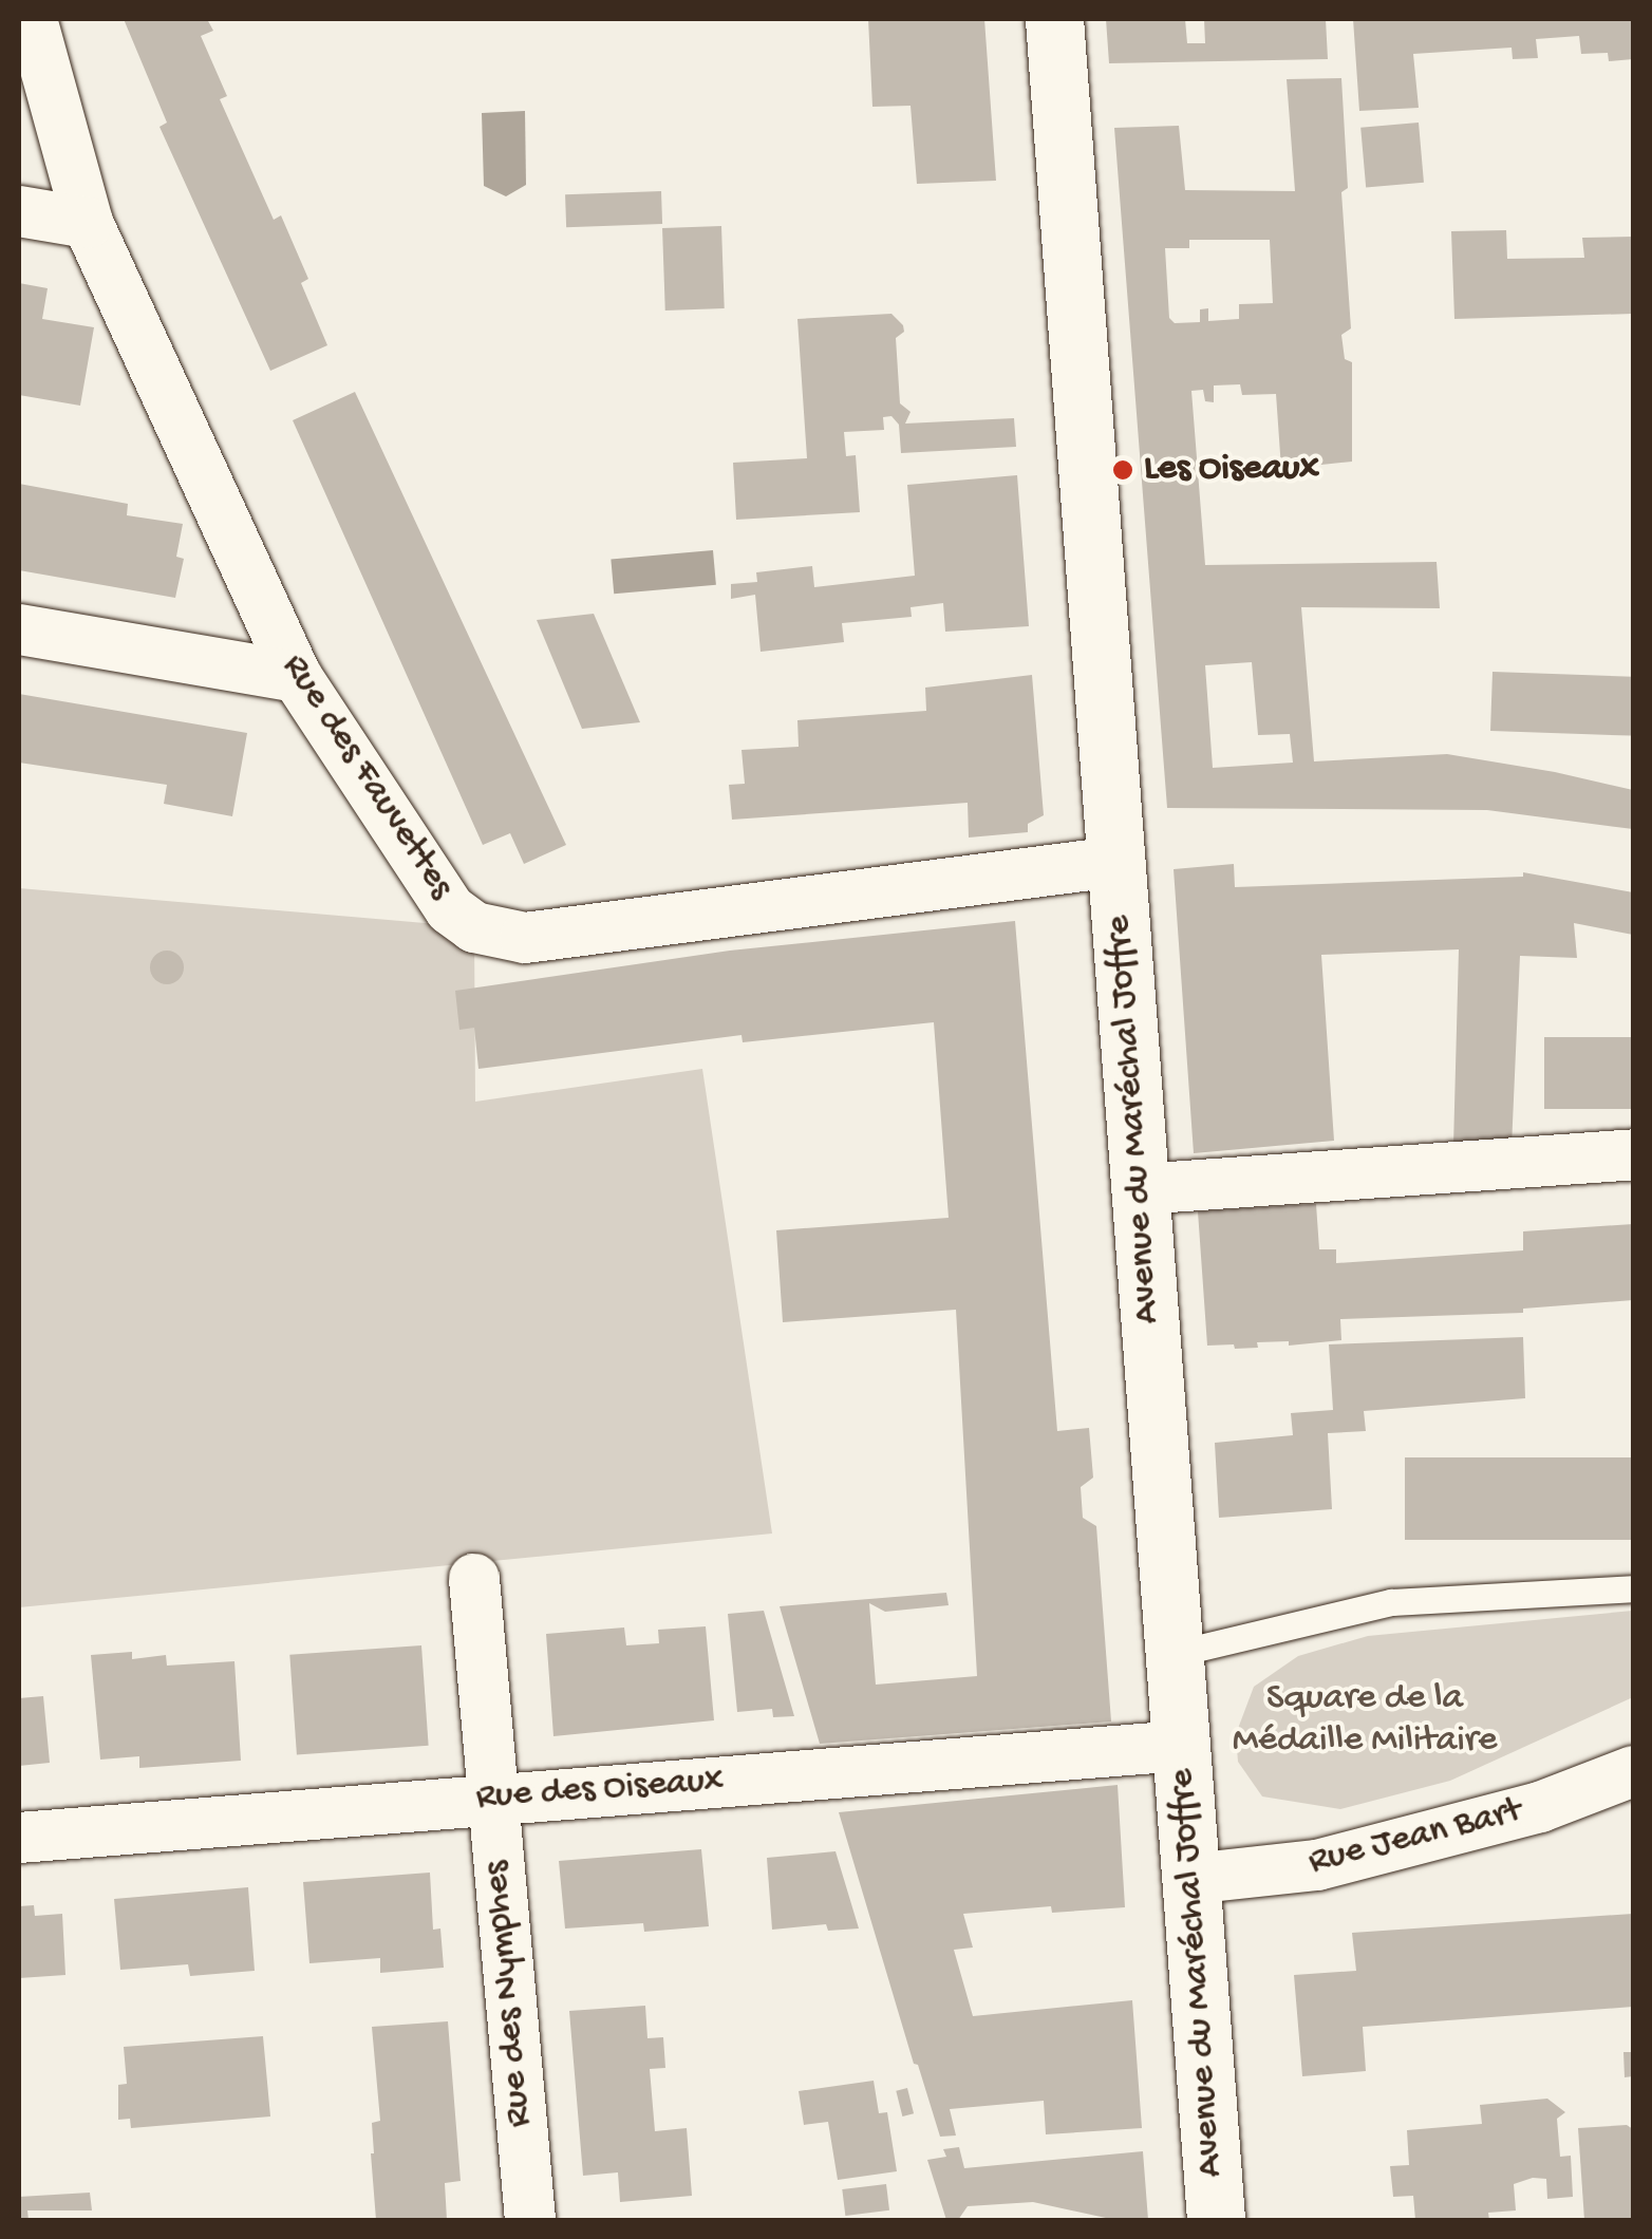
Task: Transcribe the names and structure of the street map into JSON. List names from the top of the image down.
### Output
{
  "streets": {
    "main road": ["Avenue du Maréchal Joffre"],
    "street": [
      "Rue des Fauvettes",
      "Rue des Oiseaux",
      "Rue Jean Bart",
      "Rue des Nymphes"
    ]
  },
  "crossings": [
    ["Rue des Fauvettes", "Avenue du Maréchal Joffre"],
    ["Avenue du Maréchal Joffre", "Rue des Oiseaux"],
    ["Avenue du Maréchal Joffre", "Rue Jean Bart"],
    ["Rue des Oiseaux", "Rue des Nymphes"]
  ],
  "parks": ["Square de la Médaille Militaire"],
  "places": ["Les Oiseaux"]
}
